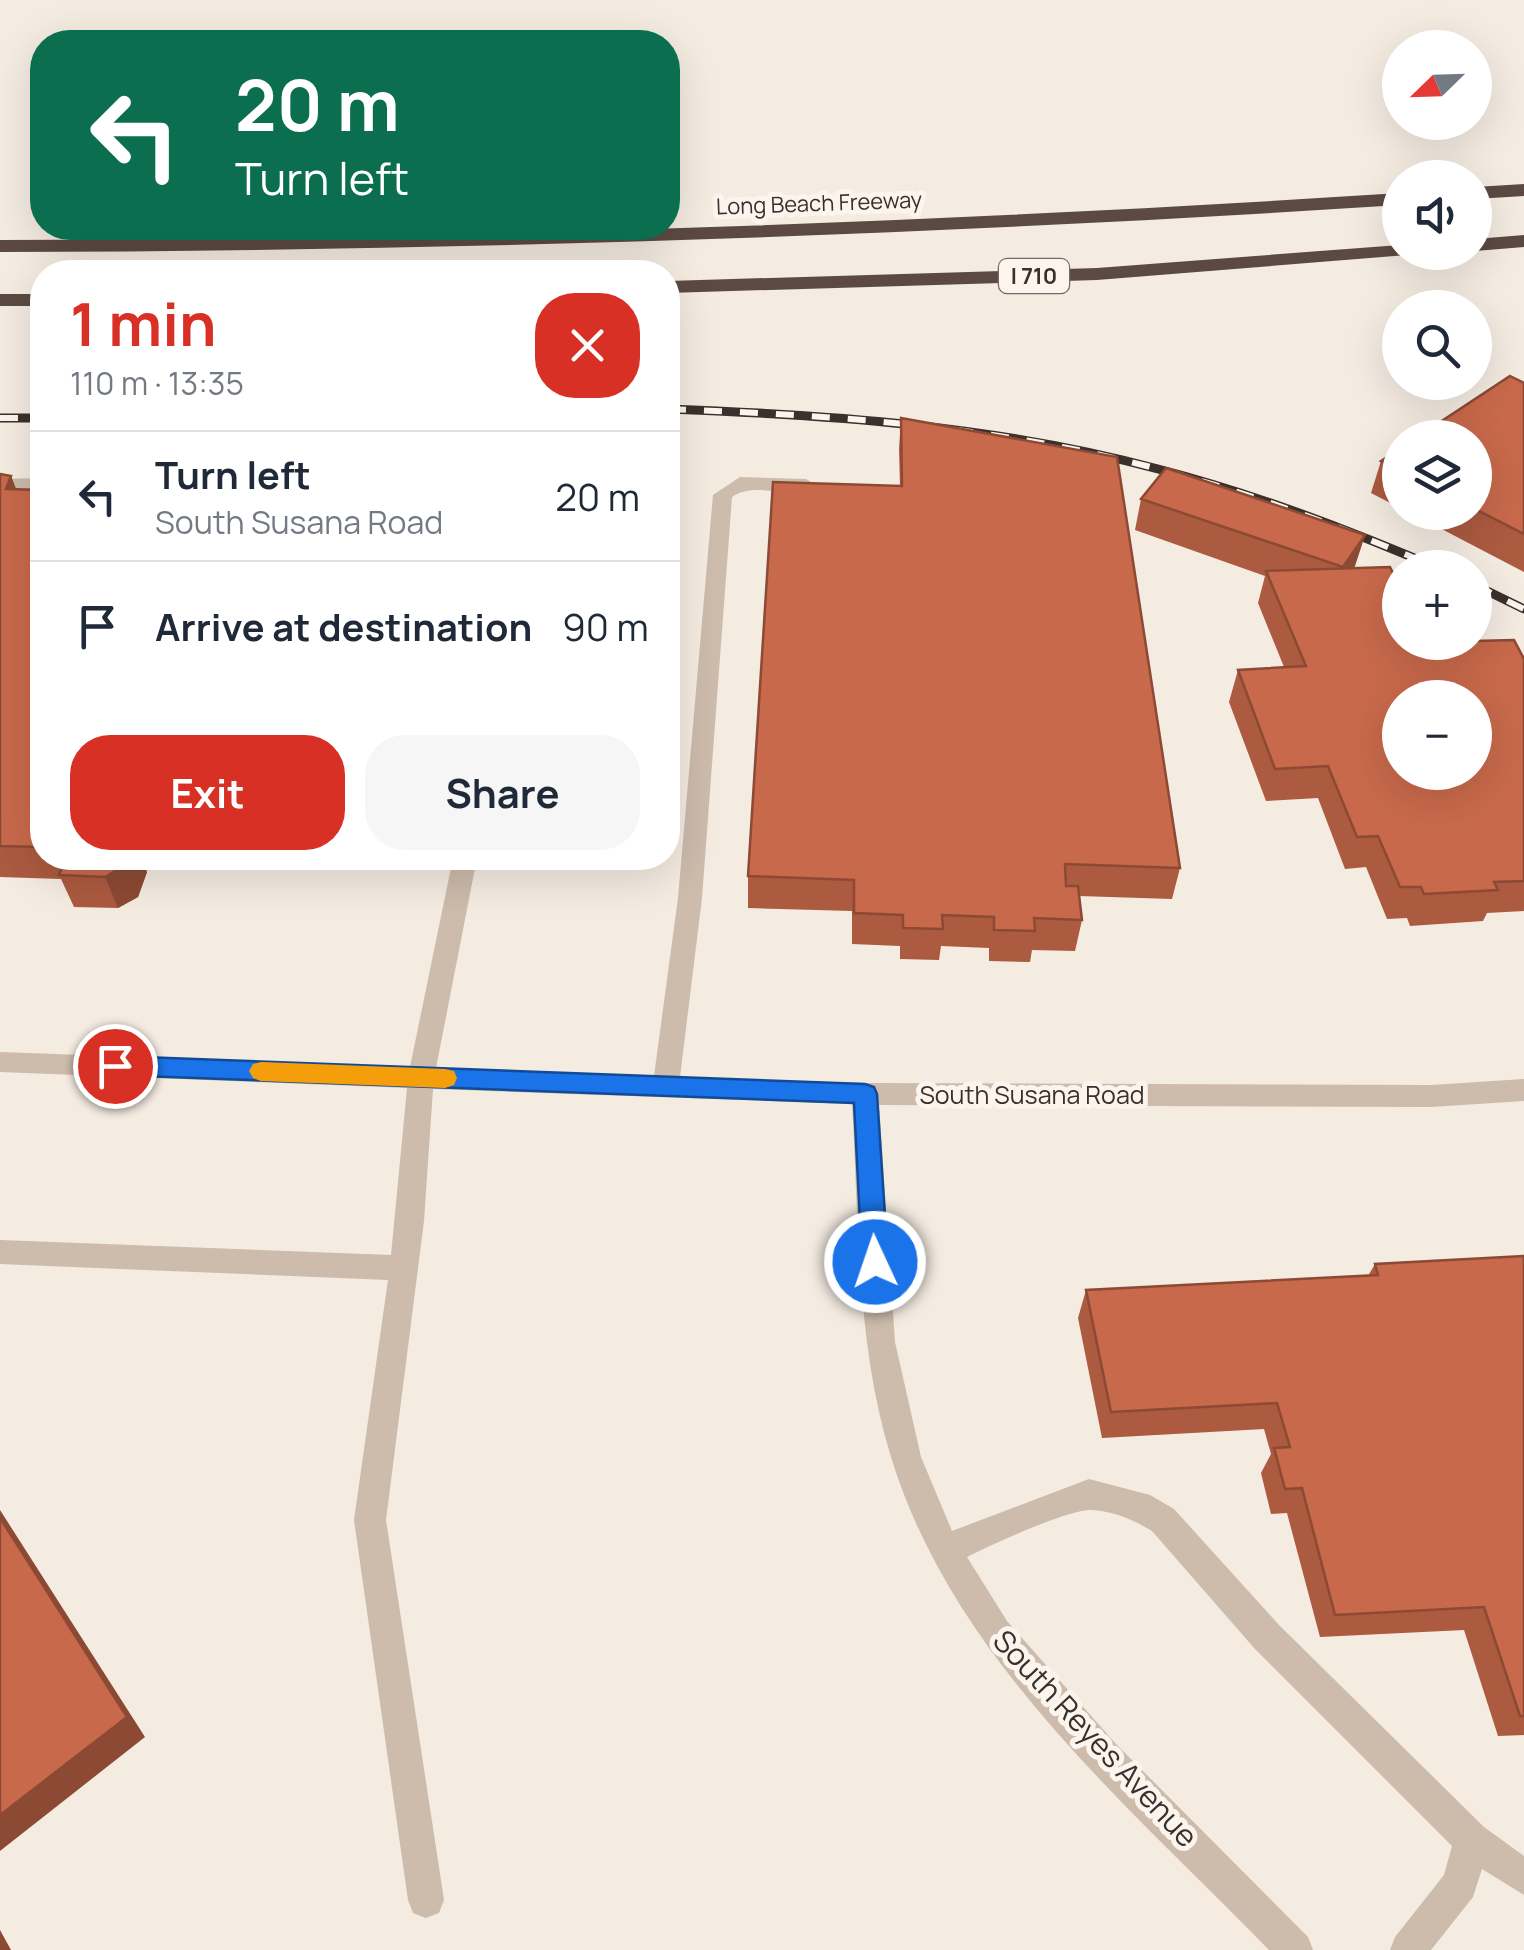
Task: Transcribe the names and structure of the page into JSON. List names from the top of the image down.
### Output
{
  "streets": {
    "highway": ["Long Beach Freeway", "I 710"],
    "street": ["South Susana Road", "South Reyes Avenue"]
  },
  "crossings": [
    ["South Susana Road", "South Reyes Avenue"]
  ],
  "north": "bottom left",
  "page": {
    "map_buttons": ["+", "−"],
    "turn": ["20 m", "Turn left"],
    "heading": ["1 min", "110 m · 13:35"],
    "list": [
      {
        "name": "Turn left",
        "note": "South Susana Road",
        "value": "20 m"
      },
      {
        "name": "Arrive at destination",
        "value": "90 m"
      }
    ],
    "buttons": ["Exit", "Share"]
  }
}
